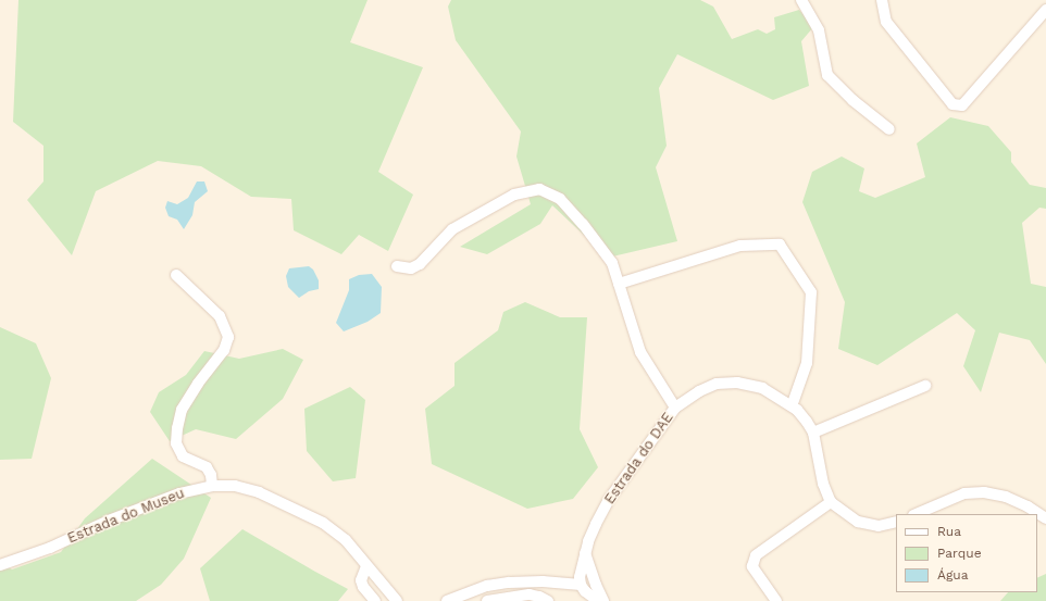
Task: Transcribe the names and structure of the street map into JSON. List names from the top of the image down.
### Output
{
  "streets": {
    "street": ["Estrada do DAE", "Estrada do Museu"]
  },
  "legend": ["Rua", "Parque", "Água"]
}
